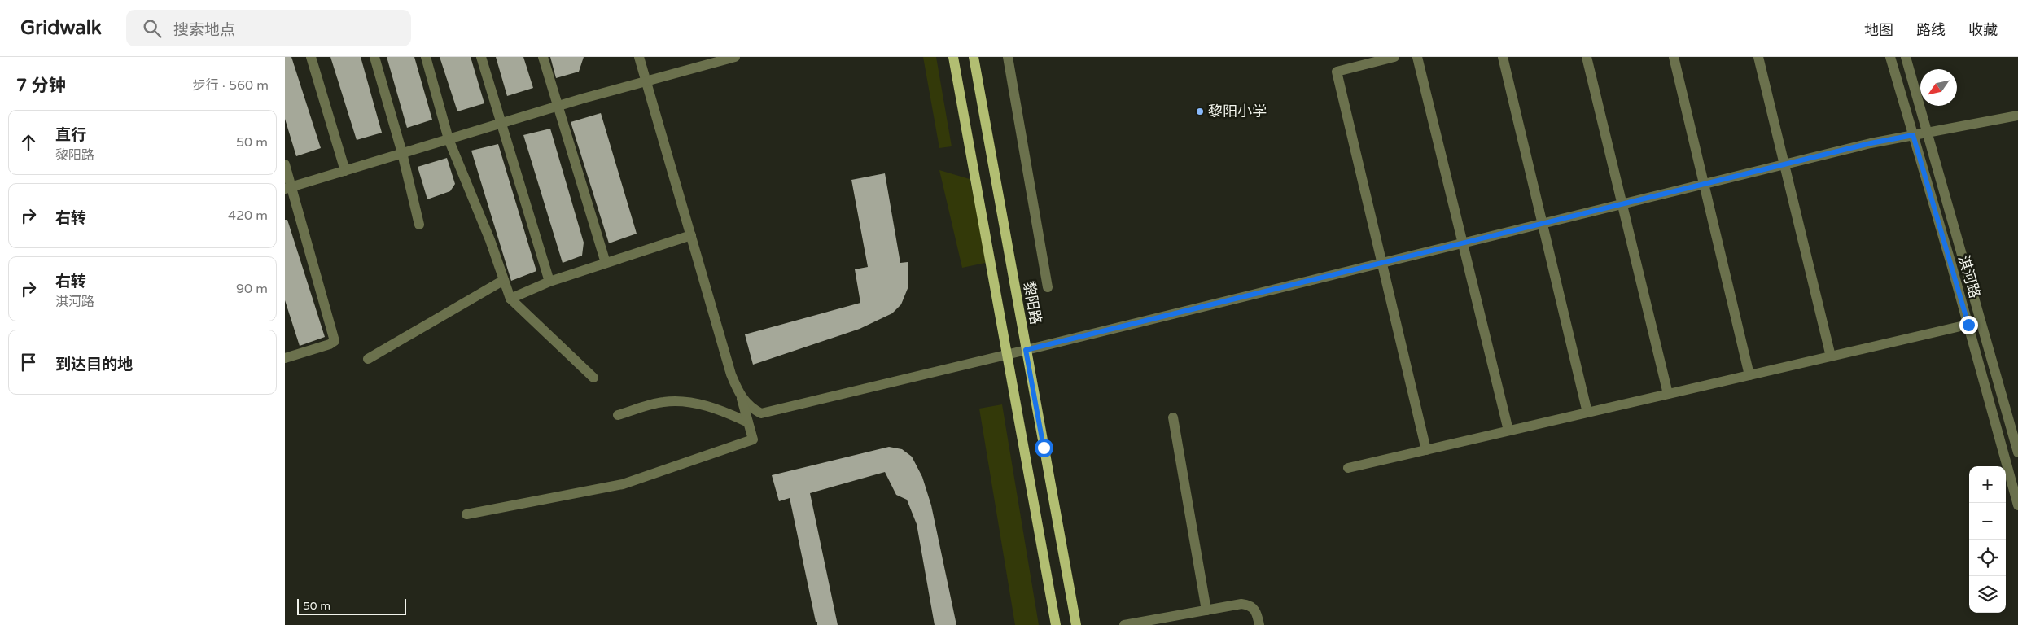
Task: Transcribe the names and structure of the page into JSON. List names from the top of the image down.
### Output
{
  "streets": {
    "main road": ["黎阳路"],
    "street": ["淇河路"]
  },
  "places": ["黎阳小学"],
  "scale_bar": "50 m",
  "north": "bottom left",
  "page": {
    "header": "Gridwalk",
    "search": "搜索地点",
    "nav": ["地图", "路线", "收藏"],
    "heading": ["7 分钟", "步行 · 560 m"],
    "list": [
      ["直行", "黎阳路", "50 m"],
      ["右转", "420 m"],
      ["右转", "淇河路", "90 m"],
      "到达目的地"
    ],
    "map_buttons": ["+", "−"],
    "scale": "50 m"
  }
}
